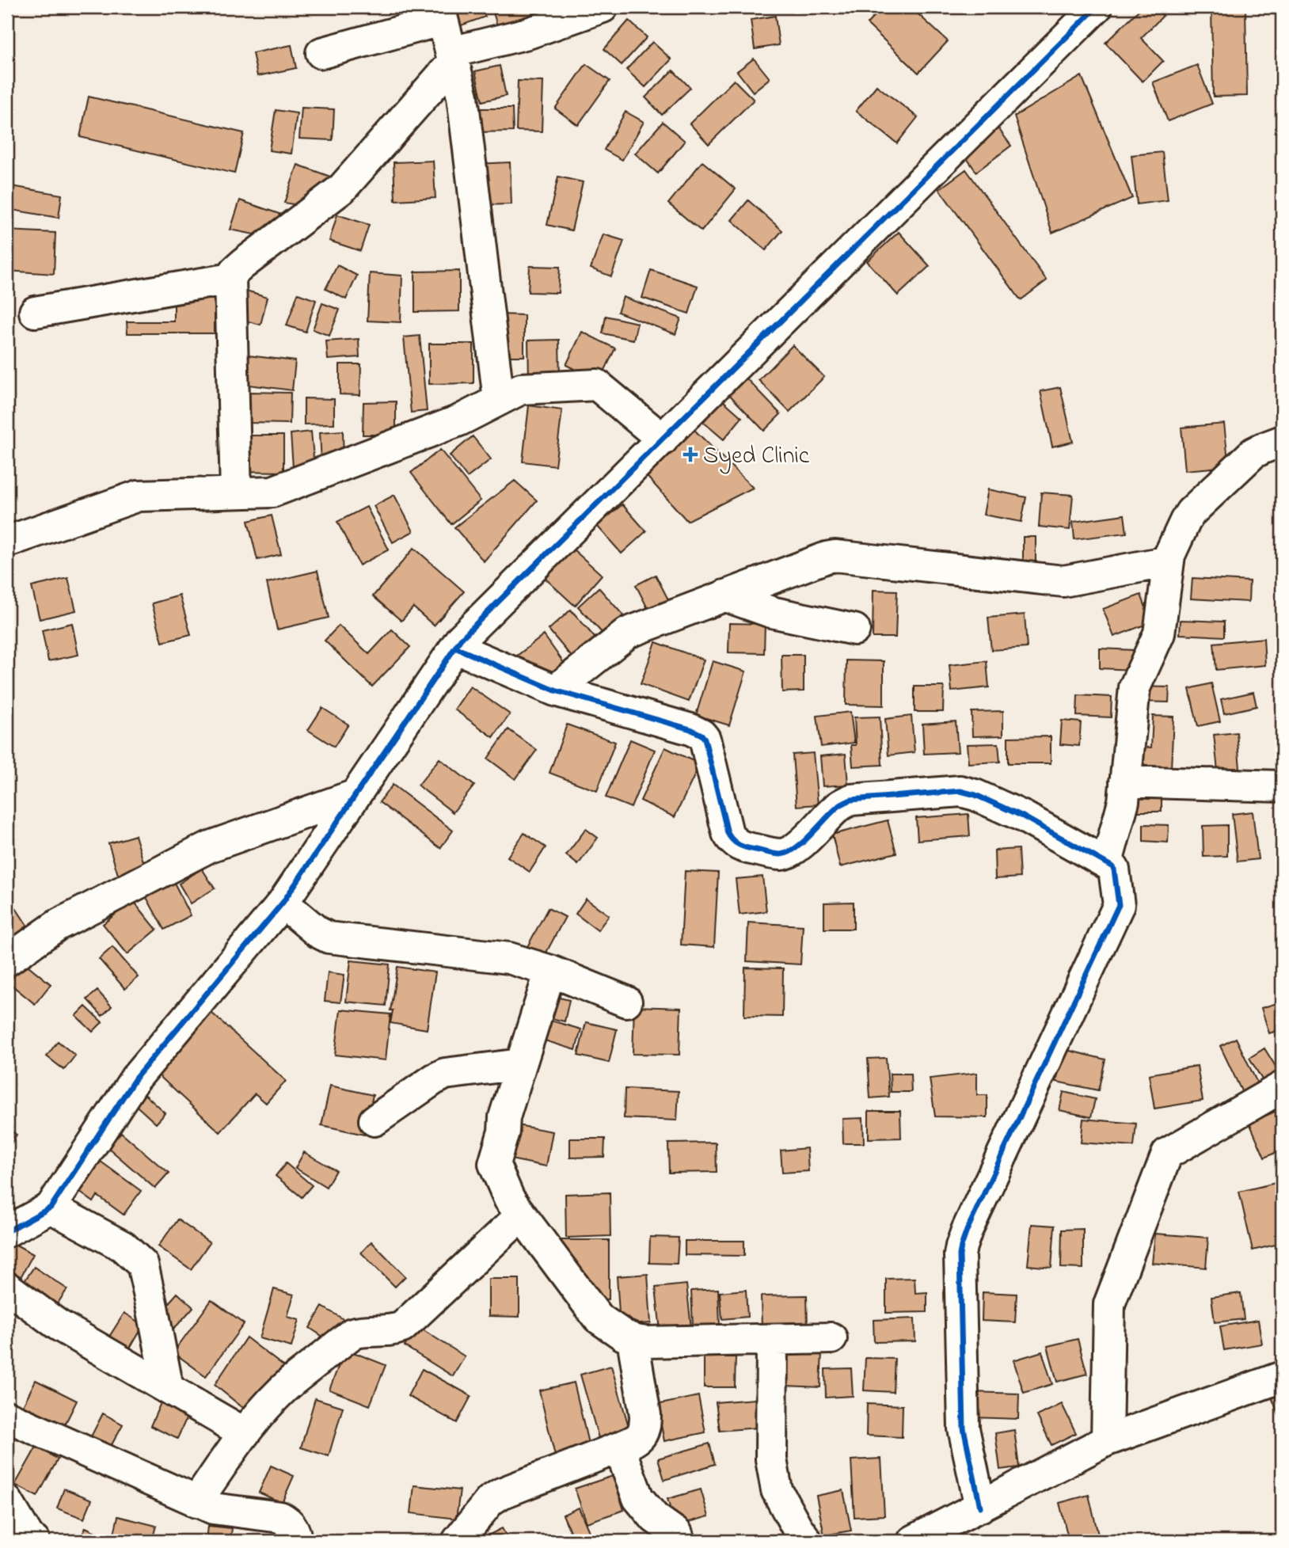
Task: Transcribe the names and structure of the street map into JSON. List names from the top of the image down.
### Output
{
  "places": {
    "health": ["Syed Clinic"]
  }
}
